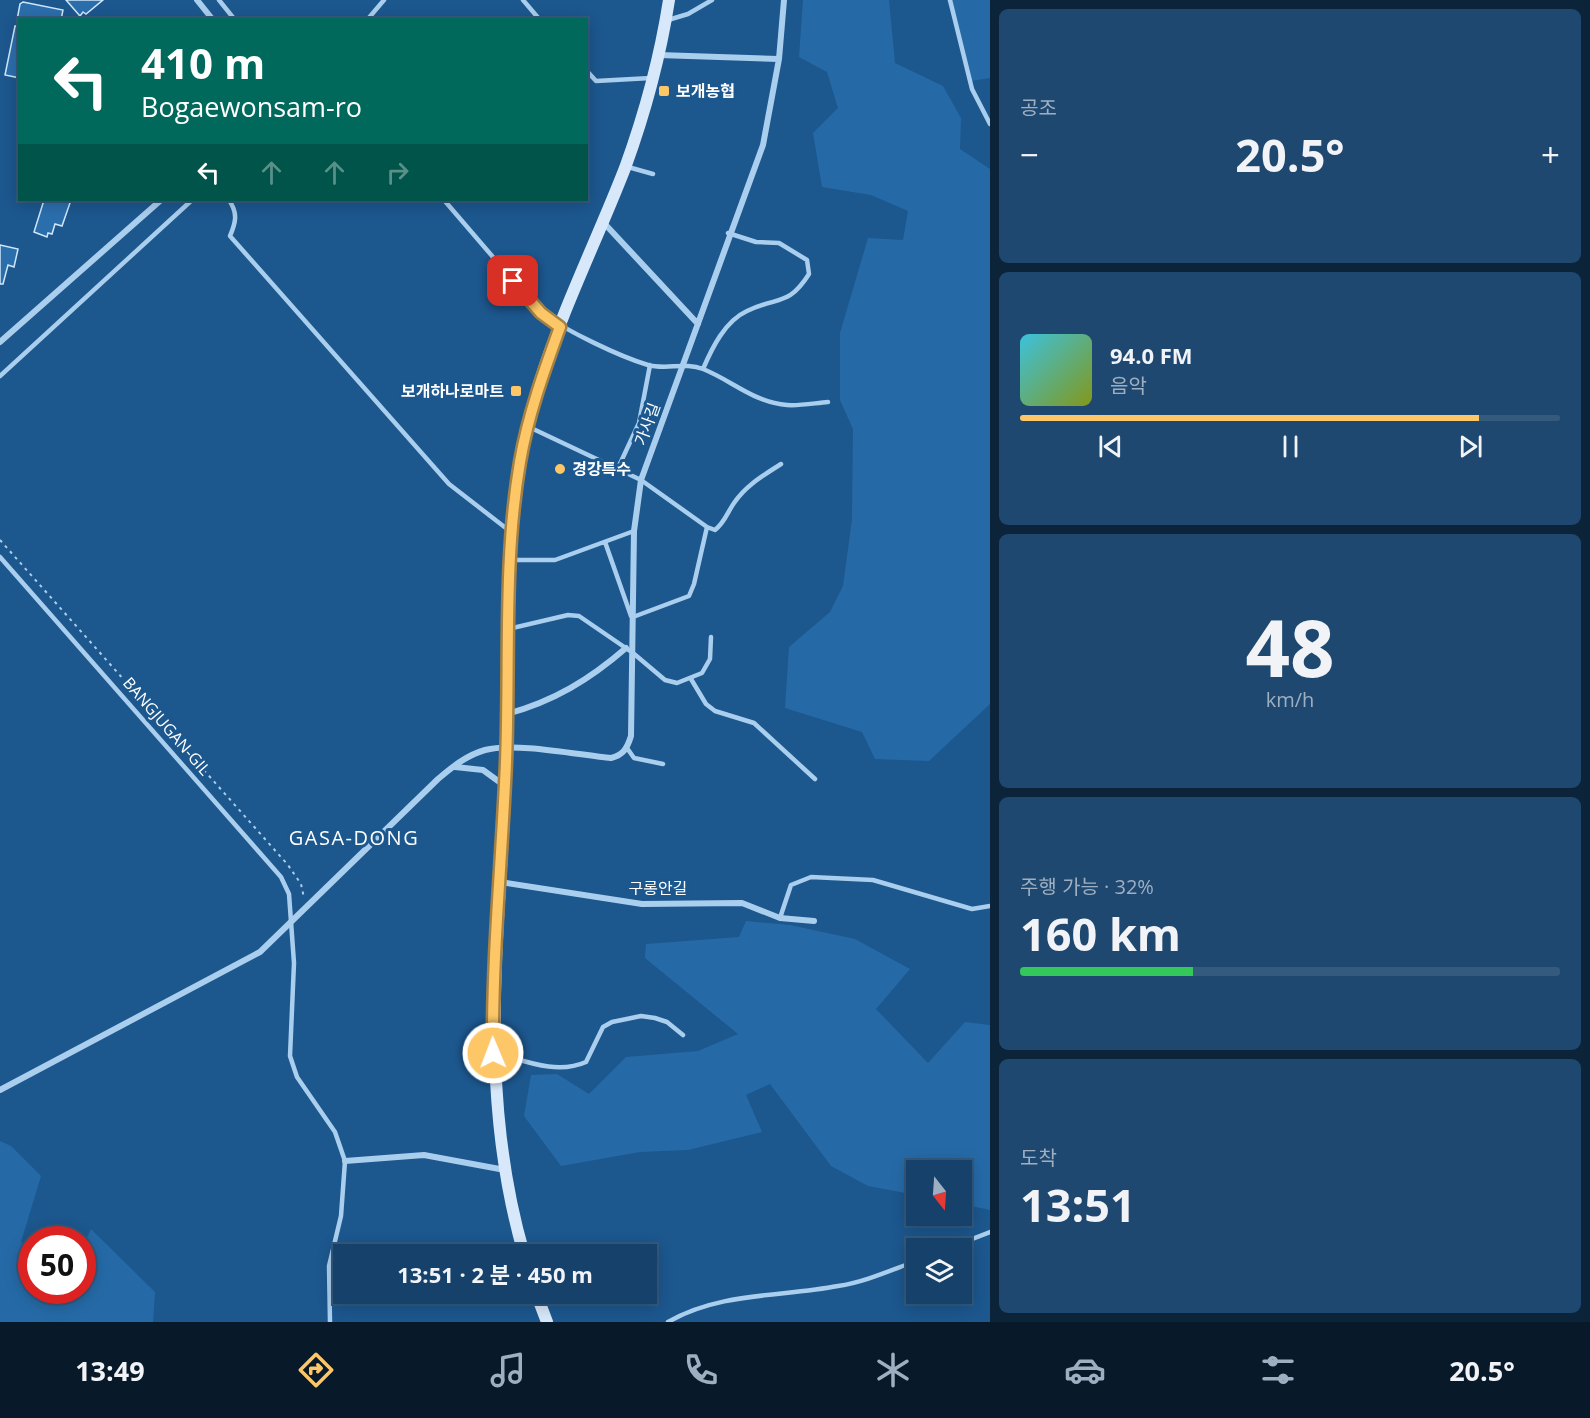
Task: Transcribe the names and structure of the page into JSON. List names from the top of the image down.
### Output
{
  "streets": {
    "street": ["가사길", "구롱안길"],
    "lane": ["BANGJUGAN-GIL"]
  },
  "districts": ["GASA-DONG"],
  "places": {
    "transit": ["보개농협", "보개하나로마트"],
    "other": ["경강특수"]
  },
  "north": "bottom",
  "page": {
    "tile": [
      "공조",
      ["48", "km/h"],
      ["주행 가능 · 32%", "160 km"],
      ["도착", "13:51"]
    ],
    "turn": ["410 m", "Bogaewonsam-ro"],
    "heat": ["−", "20.5°", "+"],
    "song": ["94.0 FM", "음악"],
    "limit": "50",
    "trip": "13:51 · 2 분 · 450 m",
    "tabs": ["13:49", "20.5°"]
  }
}
